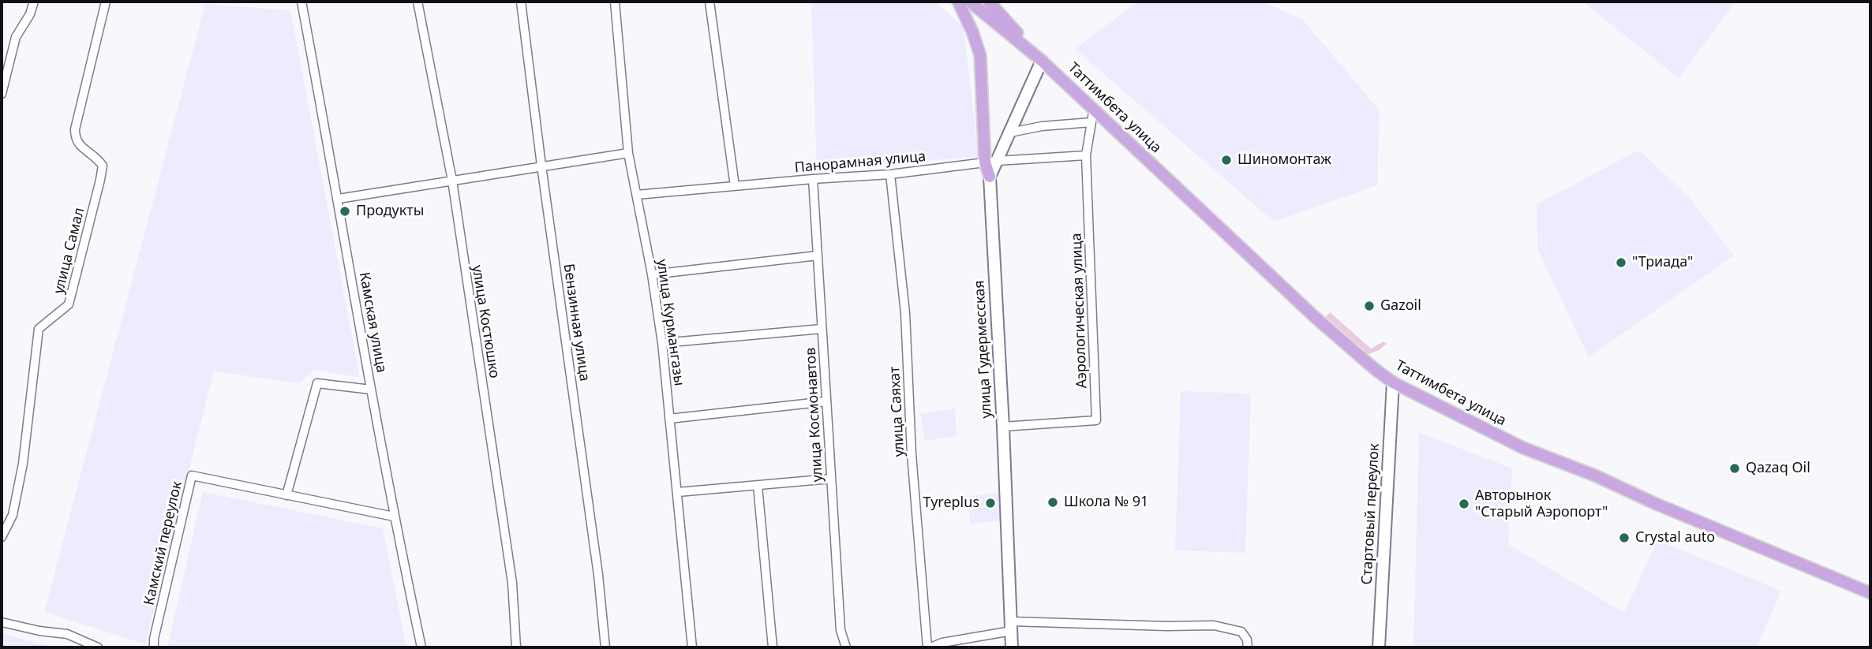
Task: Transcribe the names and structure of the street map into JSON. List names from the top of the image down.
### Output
{
  "streets": {
    "main road": ["Таттимбета улица", "улица Гудермесская", "Стартовый переулок"],
    "street": [
      "Панорамная улица",
      "улица Самал",
      "Аэрологическая улица",
      "улица Костюшко",
      "Камская улица",
      "Бензинная улица",
      "улица Курмангазы",
      "улица Саяхат",
      "улица Космонавтов",
      "Камский переулок"
    ]
  },
  "crossings": [
    ["Таттимбета улица", "Аэрологическая улица"],
    ["Таттимбета улица", "Стартовый переулок"],
    ["Панорамная улица", "Аэрологическая улица"],
    ["Панорамная улица", "улица Курмангазы"],
    ["Панорамная улица", "улица Гудермесская"],
    ["Панорамная улица", "улица Саяхат"],
    ["Панорамная улица", "улица Космонавтов"],
    ["Аэрологическая улица", "улица Гудермесская"],
    ["Камская улица", "Камский переулок"]
  ],
  "places": [
    "Шиномонтаж",
    "Продукты",
    "\"Триада\"",
    "Gazoil",
    "Qazaq Oil",
    "Школа № 91",
    "Tyreplus",
    "Авторынок \"Старый Аэропорт\"",
    "Crystal auto"
  ]
}
